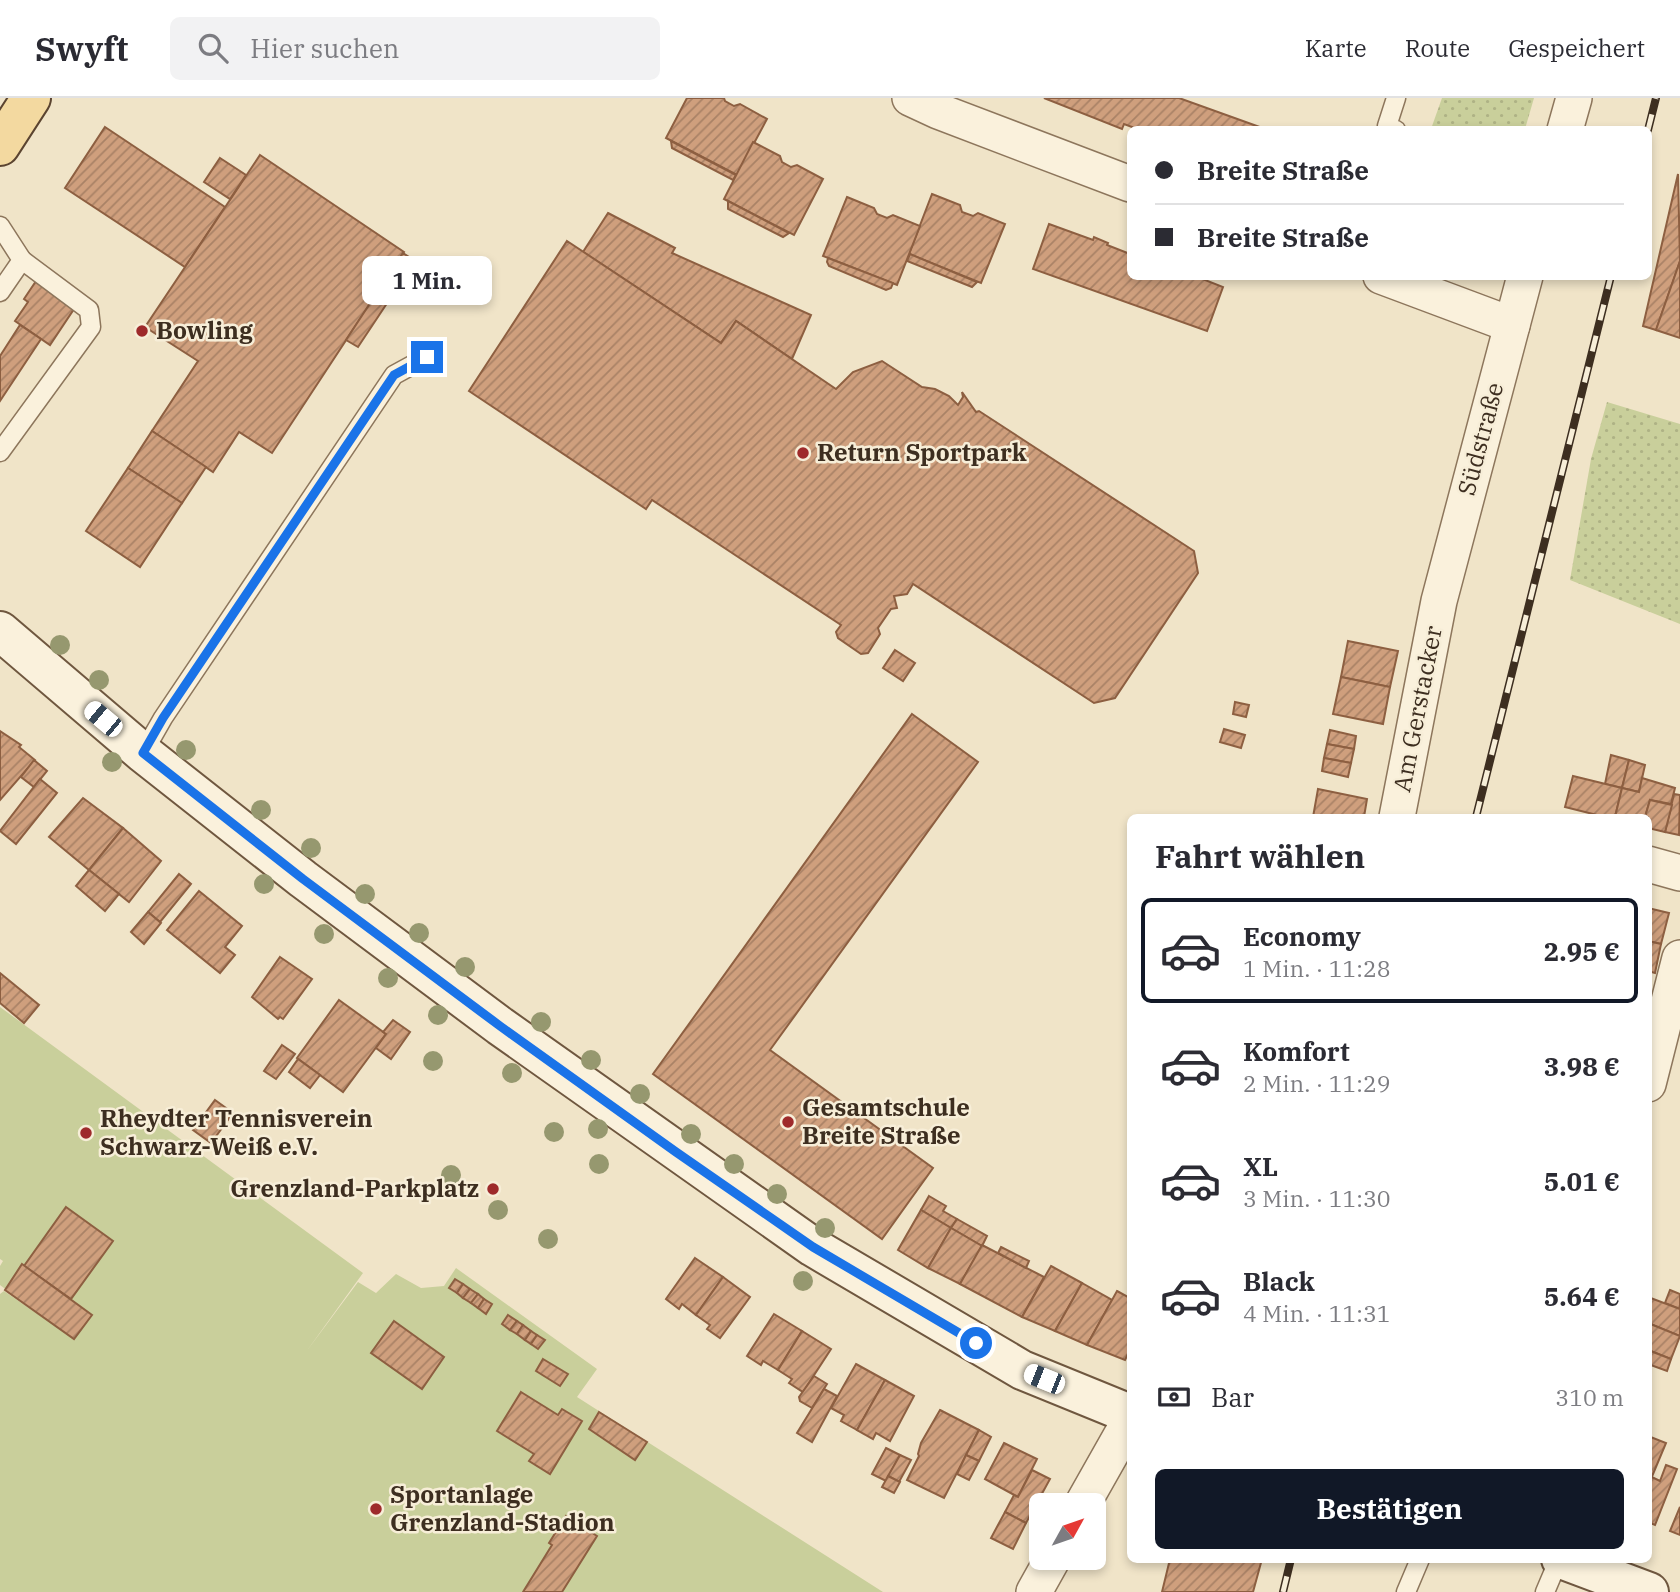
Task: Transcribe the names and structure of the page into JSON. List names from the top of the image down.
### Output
{
  "streets": {
    "street": ["Südstraße", "Am Gerstacker"]
  },
  "crossings": [
    ["Südstraße", "Am Gerstacker"]
  ],
  "places": [
    "Bowling",
    "Return Sportpark",
    "Gesamtschule Breite Straße",
    "Rheydter Tennisverein Schwarz-Weiß e.V.",
    "Grenzland-Parkplatz",
    "Sportanlage Grenzland-Stadion"
  ],
  "north": "top right",
  "page": {
    "header": "Swyft",
    "search": "Hier suchen",
    "nav": ["Karte", "Route", "Gespeichert"],
    "banner": ["Breite Straße", "Breite Straße"],
    "bubble": "1 Min.",
    "heading": "Fahrt wählen",
    "list": [
      {
        "name": "Economy",
        "note": "1 Min. · 11:28",
        "value": "2.95 €"
      },
      {
        "name": "Komfort",
        "note": "2 Min. · 11:29",
        "value": "3.98 €"
      },
      {
        "name": "XL",
        "note": "3 Min. · 11:30",
        "value": "5.01 €"
      },
      {
        "name": "Black",
        "note": "4 Min. · 11:31",
        "value": "5.64 €"
      }
    ],
    "pay": ["Bar", "310 m"],
    "buttons": "Bestätigen"
  }
}
